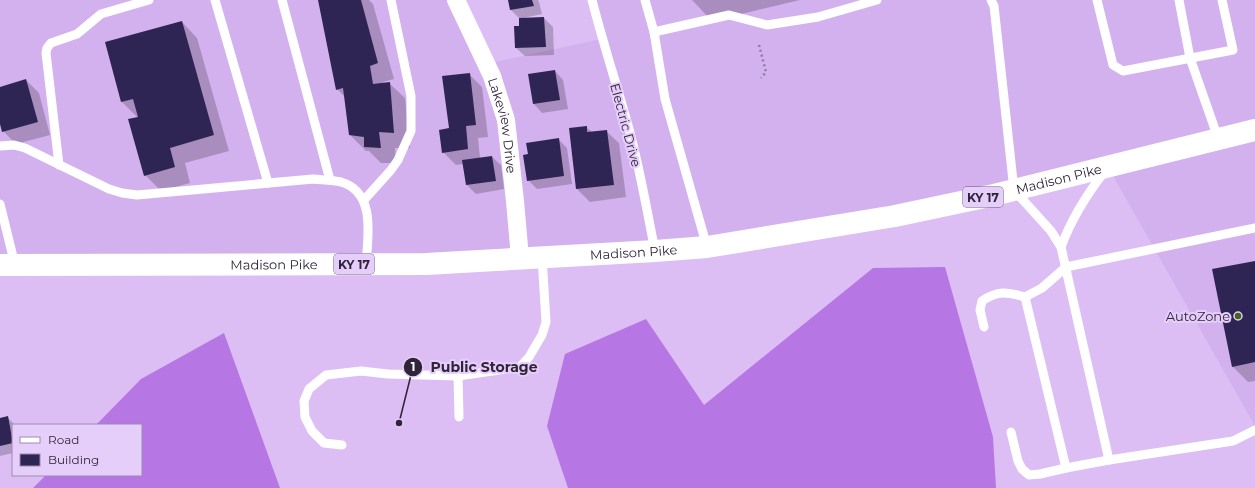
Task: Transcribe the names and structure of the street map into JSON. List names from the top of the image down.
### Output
{
  "streets": {
    "main road": ["Madison Pike", "KY 17"],
    "street": ["Lakeview Drive"],
    "lane": ["Electric Drive"]
  },
  "crossings": [
    ["Electric Drive", "Madison Pike"],
    ["Lakeview Drive", "Madison Pike"]
  ],
  "places": ["AutoZone", "Public Storage"],
  "legend": ["Road", "Building"]
}
